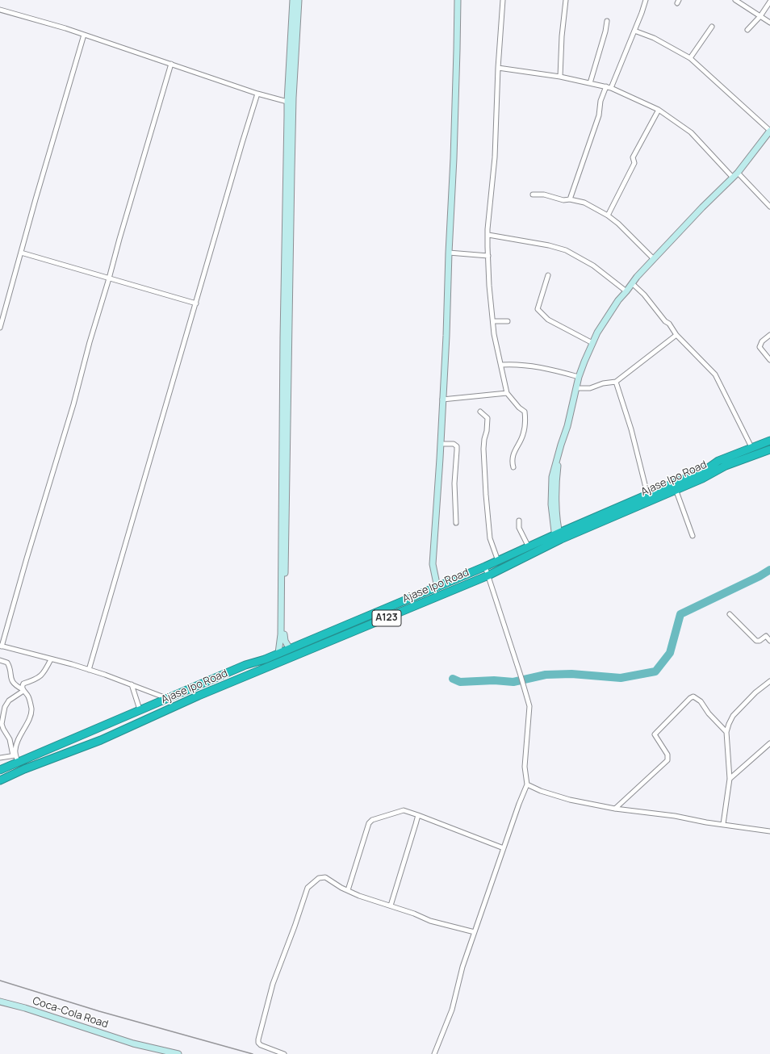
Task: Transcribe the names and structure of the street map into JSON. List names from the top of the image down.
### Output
{
  "streets": {
    "highway": ["Ajase Ipo Road", "A123"],
    "street": ["Coca-Cola Road"]
  }
}
